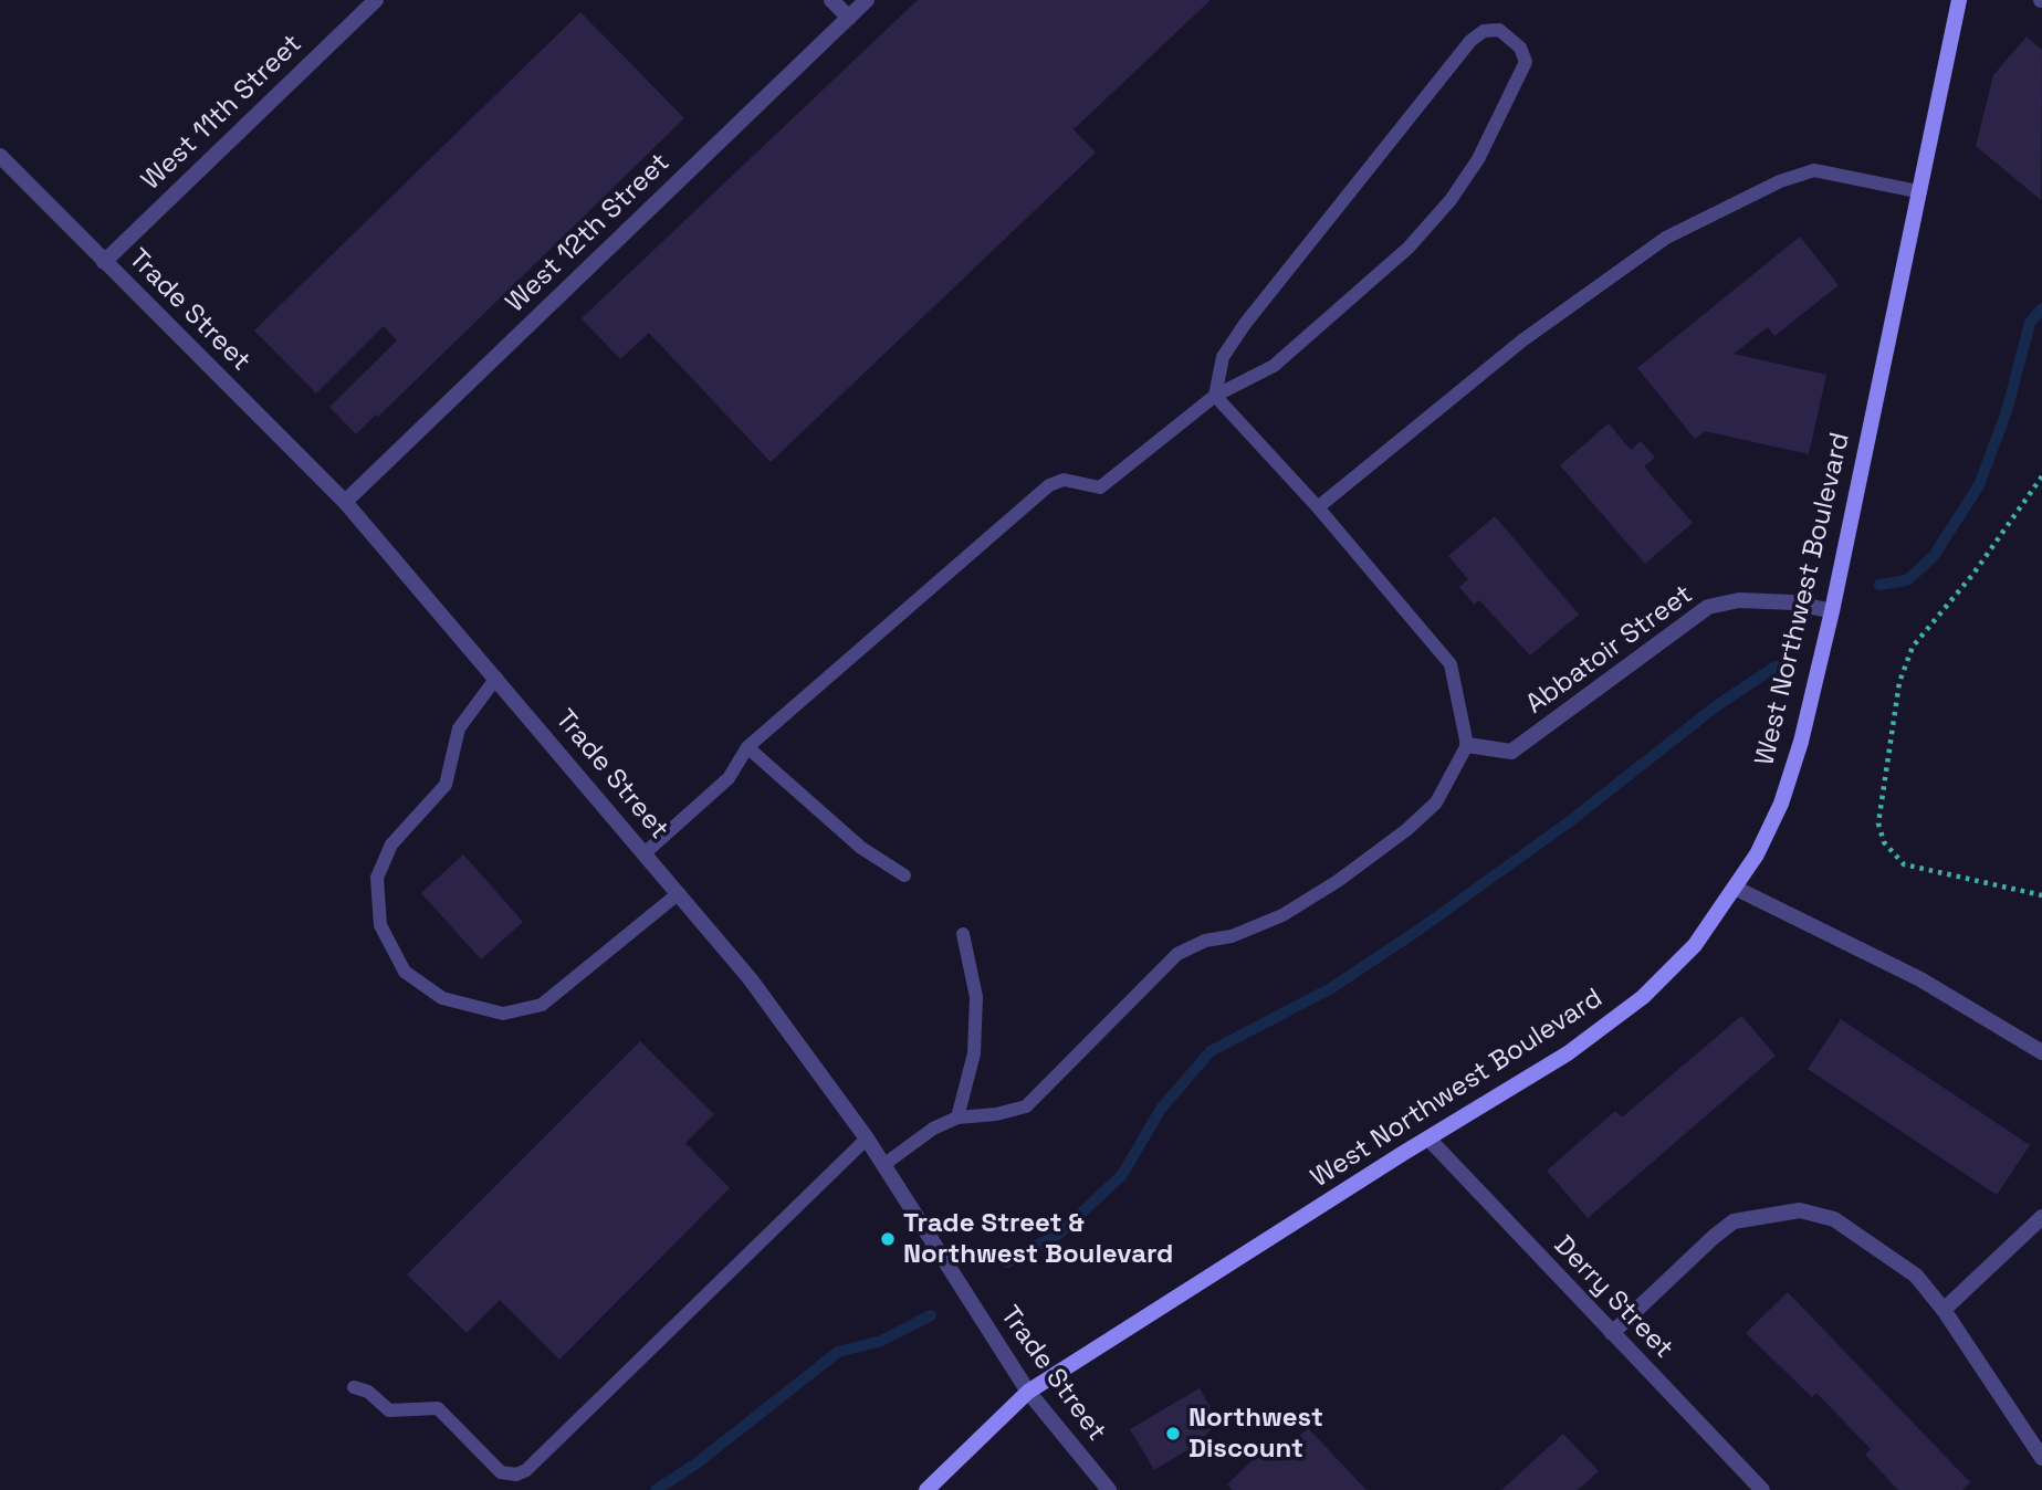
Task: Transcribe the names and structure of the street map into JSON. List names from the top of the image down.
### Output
{
  "streets": {
    "main road": ["West Northwest Boulevard"],
    "street": [
      "West 11th Street",
      "West 12th Street",
      "Trade Street",
      "Abbatoir Street",
      "Derry Street"
    ]
  },
  "crossings": [
    ["West 11th Street", "Trade Street"],
    ["West 12th Street", "Trade Street"],
    ["Trade Street", "West Northwest Boulevard"],
    ["West Northwest Boulevard", "Abbatoir Street"],
    ["West Northwest Boulevard", "Derry Street"]
  ],
  "places": ["Trade Street & Northwest Boulevard", "Northwest Discount"]
}
